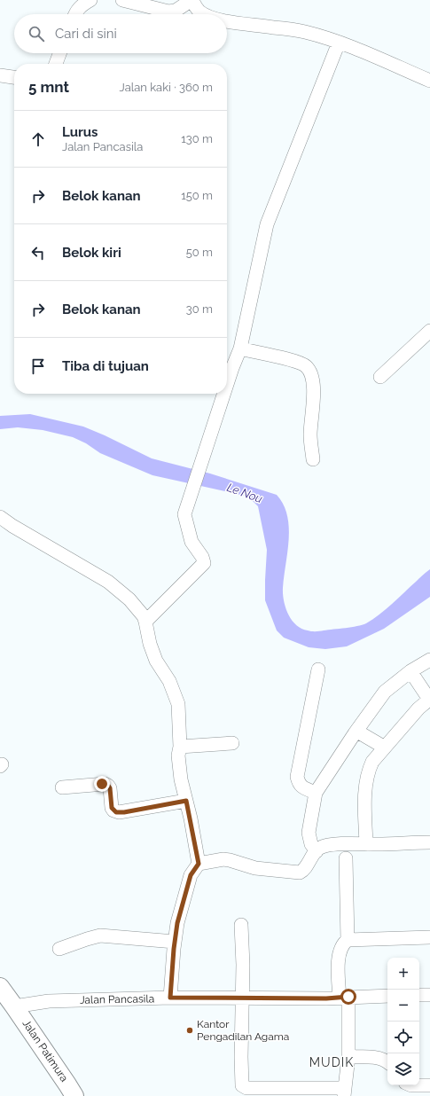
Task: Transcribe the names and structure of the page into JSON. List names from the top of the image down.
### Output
{
  "streets": {
    "main road": ["Jalan Patimura"],
    "street": ["Jalan Pancasila"]
  },
  "crossings": [
    ["Jalan Pancasila", "Jalan Patimura"]
  ],
  "districts": ["MUDIK"],
  "water": ["Le Nou"],
  "places": ["Kantor Pengadilan Agama"],
  "page": {
    "search": "Cari di sini",
    "heading": ["5 mnt", "Jalan kaki · 360 m"],
    "list": [
      ["Lurus", "Jalan Pancasila", "130 m"],
      ["Belok kanan", "150 m"],
      ["Belok kiri", "50 m"],
      ["Belok kanan", "30 m"],
      "Tiba di tujuan"
    ],
    "map_buttons": ["+", "−"]
  }
}
